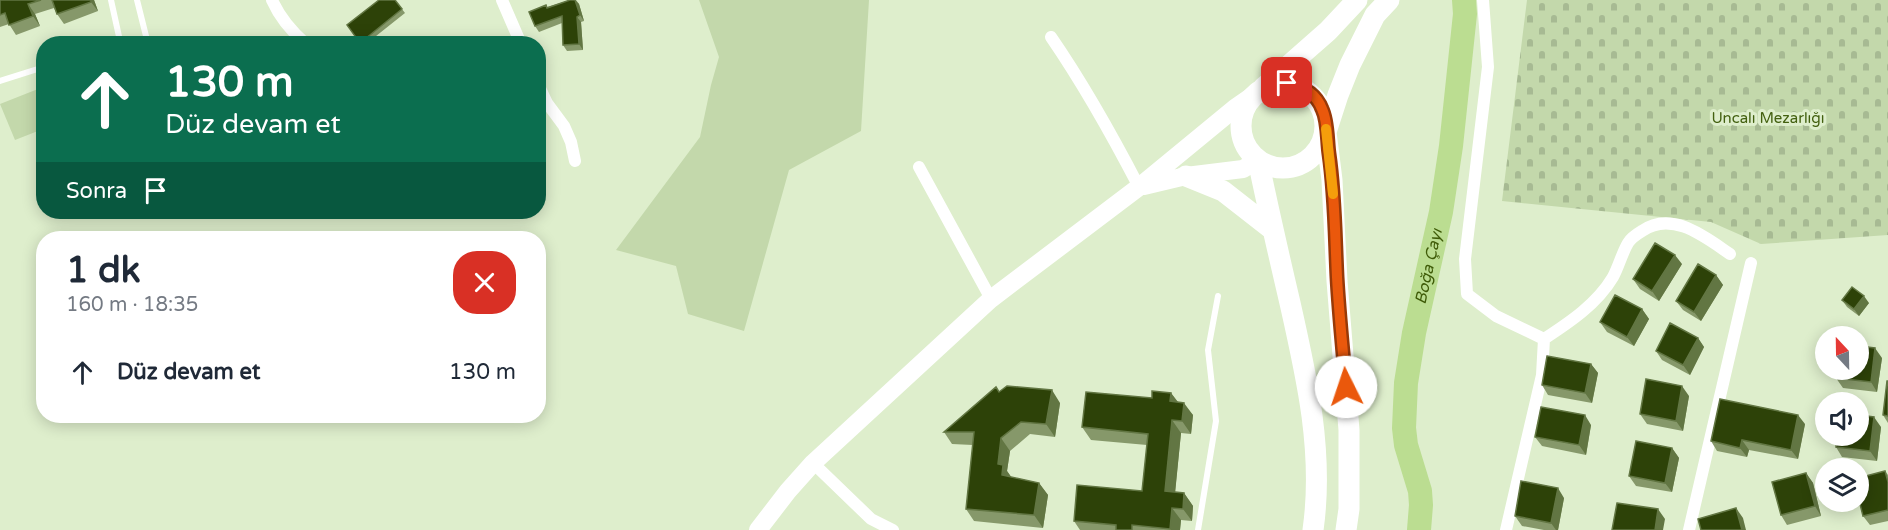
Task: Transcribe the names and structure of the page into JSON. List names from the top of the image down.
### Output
{
  "water": ["Boğa Çayı"],
  "parks": ["Uncalı Mezarlığı"],
  "north": "top",
  "page": {
    "turn": ["130 m", "Düz devam et"],
    "then": "Sonra",
    "heading": ["1 dk", "160 m · 18:35"],
    "list": [
      {
        "name": "Düz devam et",
        "value": "130 m"
      }
    ]
  }
}
